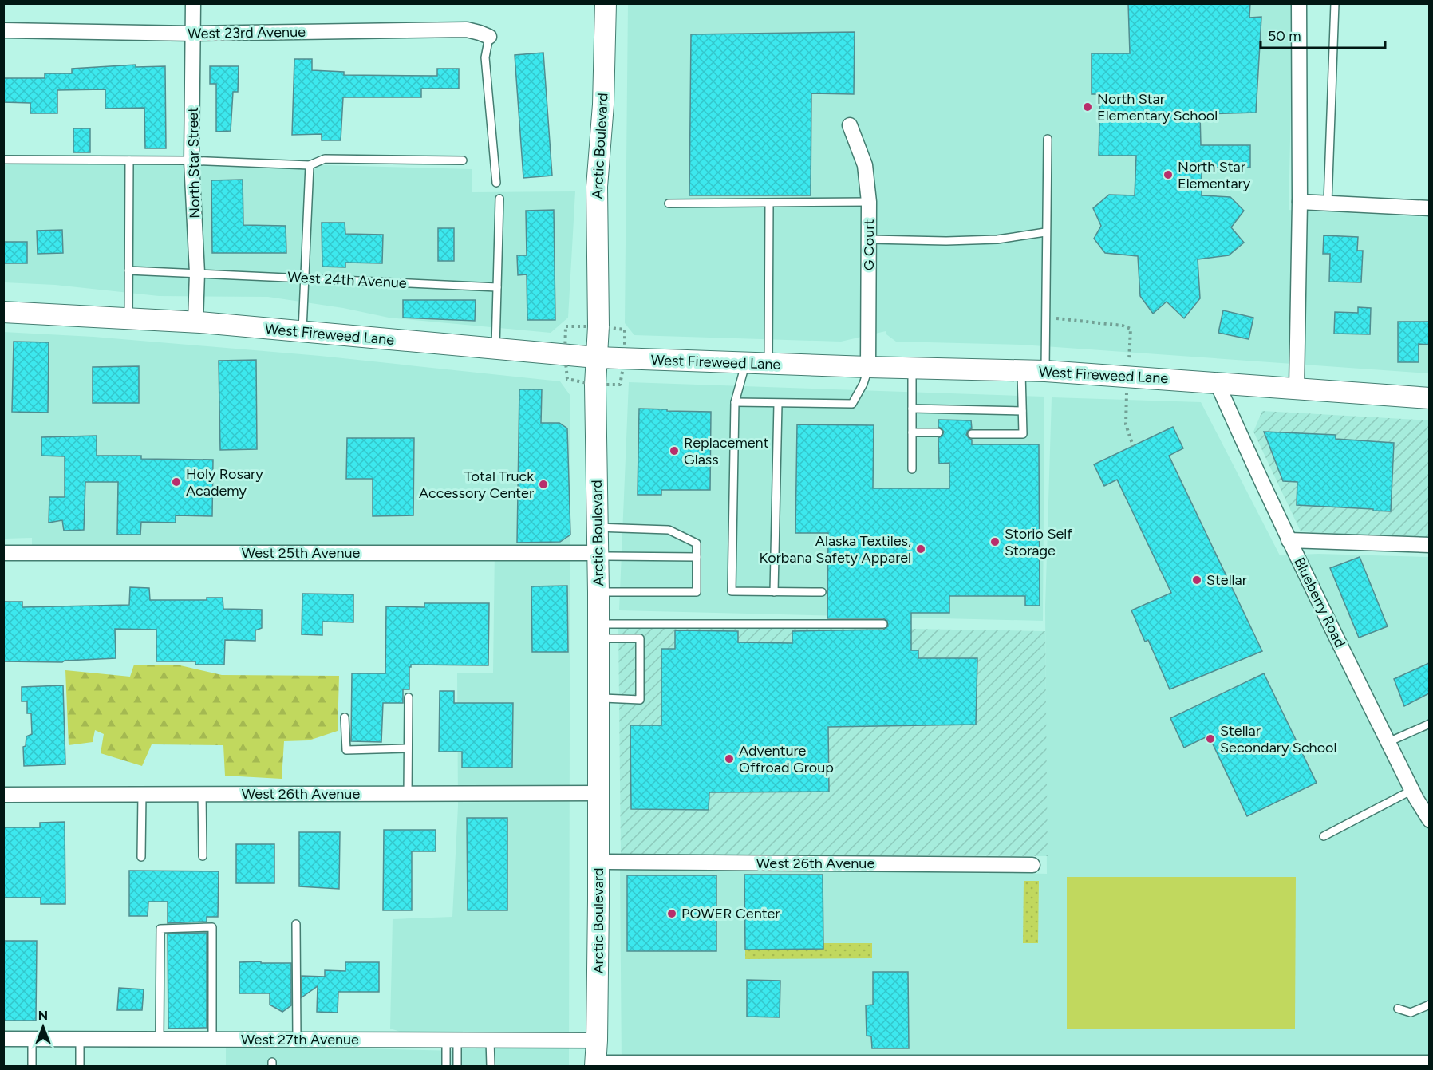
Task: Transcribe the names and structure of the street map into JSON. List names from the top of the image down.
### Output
{
  "streets": {
    "main road": ["Arctic Boulevard", "West Fireweed Lane"],
    "street": [
      "West 23rd Avenue",
      "North Star Street",
      "G Court",
      "West 25th Avenue",
      "Blueberry Road",
      "West 26th Avenue",
      "West 27th Avenue"
    ],
    "lane": ["West 24th Avenue"]
  },
  "crossings": [
    ["West 23rd Avenue", "North Star Street"],
    ["Arctic Boulevard", "West Fireweed Lane"],
    ["Arctic Boulevard", "West 25th Avenue"],
    ["Arctic Boulevard", "West 26th Avenue"],
    ["Arctic Boulevard", "West 27th Avenue"],
    ["North Star Street", "West 24th Avenue"],
    ["North Star Street", "West Fireweed Lane"],
    ["G Court", "West Fireweed Lane"],
    ["West Fireweed Lane", "Blueberry Road"]
  ],
  "places": [
    "North Star Elementary School",
    "North Star Elementary",
    "Replacement Glass",
    "Holy Rosary Academy",
    "Total Truck Accessory Center",
    "Storio Self Storage",
    "Alaska Textiles, Korbana Safety Apparel",
    "Stellar",
    "Stellar Secondary School",
    "Adventure Offroad Group",
    "POWER Center"
  ],
  "scale_bar": "50 m",
  "north": "top"
}
